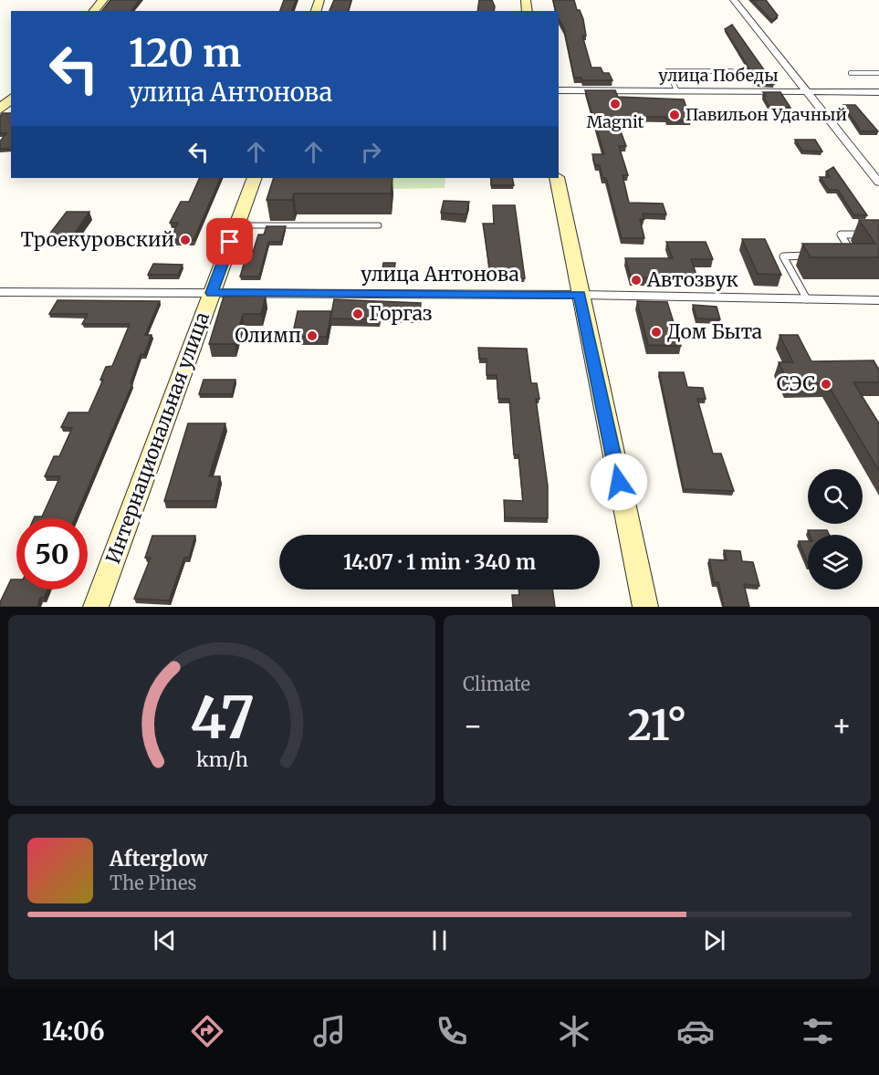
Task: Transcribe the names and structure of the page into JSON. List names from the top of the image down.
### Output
{
  "streets": {
    "main road": ["Интернациональная улица"],
    "street": ["улица Победы", "улица Антонова"]
  },
  "crossings": [
    ["улица Антонова", "Интернациональная улица"]
  ],
  "places": [
    "Magnit",
    "Павильон Удачный",
    "Троекуровский",
    "Автозвук",
    "Горгаз",
    "Дом Быта",
    "Олимп",
    "СЭС"
  ],
  "page": {
    "turn": ["120 m", "улица Антонова"],
    "limit": "50",
    "trip": "14:07 · 1 min · 340 m",
    "tile": "Climate",
    "heat": ["−", "21°", "+"],
    "song": ["Afterglow", "The Pines"],
    "tabs": "14:06",
    "gauge": ["47", "km/h"]
  }
}
